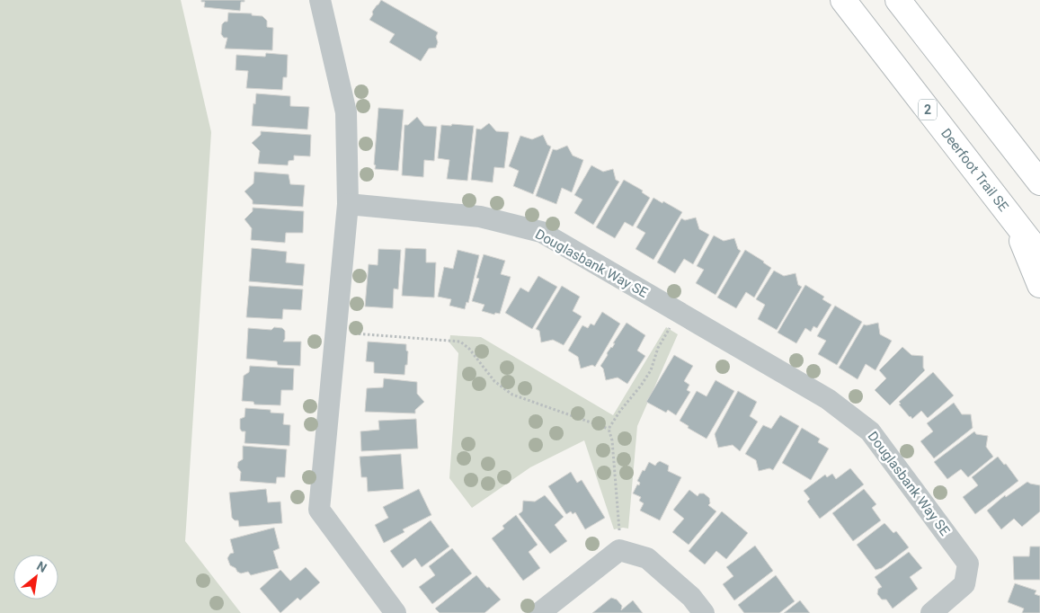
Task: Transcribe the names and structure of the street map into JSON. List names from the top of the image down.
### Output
{
  "streets": {
    "highway": ["2", "Deerfoot Trail SE"],
    "street": ["Douglasbank Way SE"]
  },
  "north": "top right"
}
